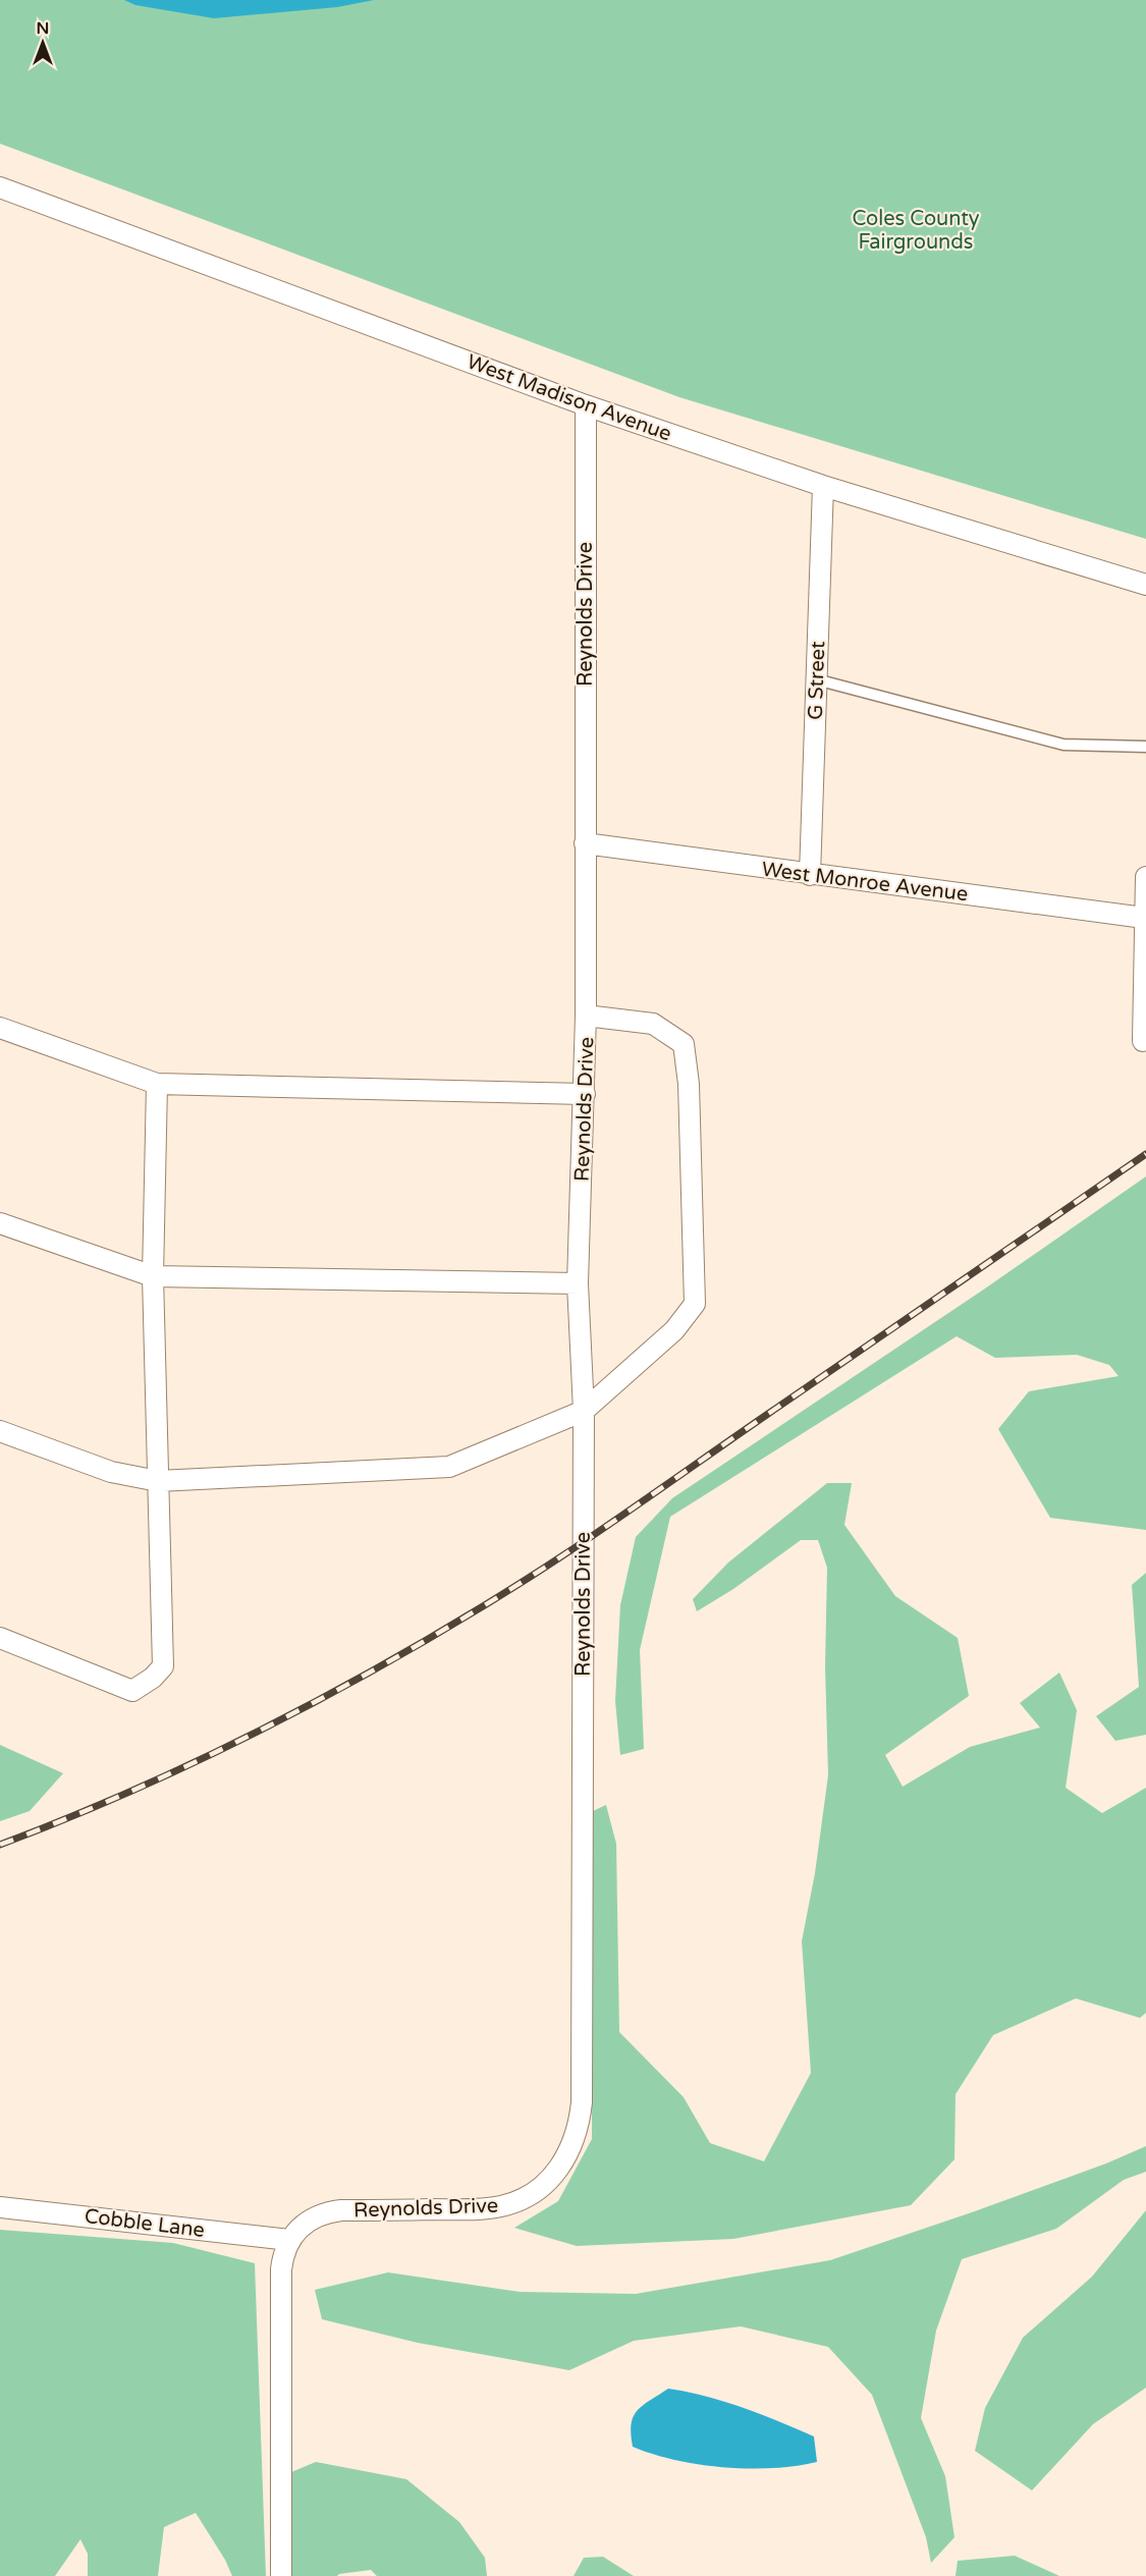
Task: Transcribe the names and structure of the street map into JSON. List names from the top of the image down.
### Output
{
  "streets": {
    "street": [
      "West Madison Avenue",
      "Reynolds Drive",
      "G Street",
      "West Monroe Avenue",
      "Cobble Lane"
    ]
  },
  "crossings": [
    ["West Madison Avenue", "Reynolds Drive"],
    ["West Madison Avenue", "G Street"],
    ["Reynolds Drive", "West Monroe Avenue"],
    ["Reynolds Drive", "Cobble Lane"],
    ["G Street", "West Monroe Avenue"]
  ],
  "parks": ["Coles County Fairgrounds"],
  "north": "top"
}
